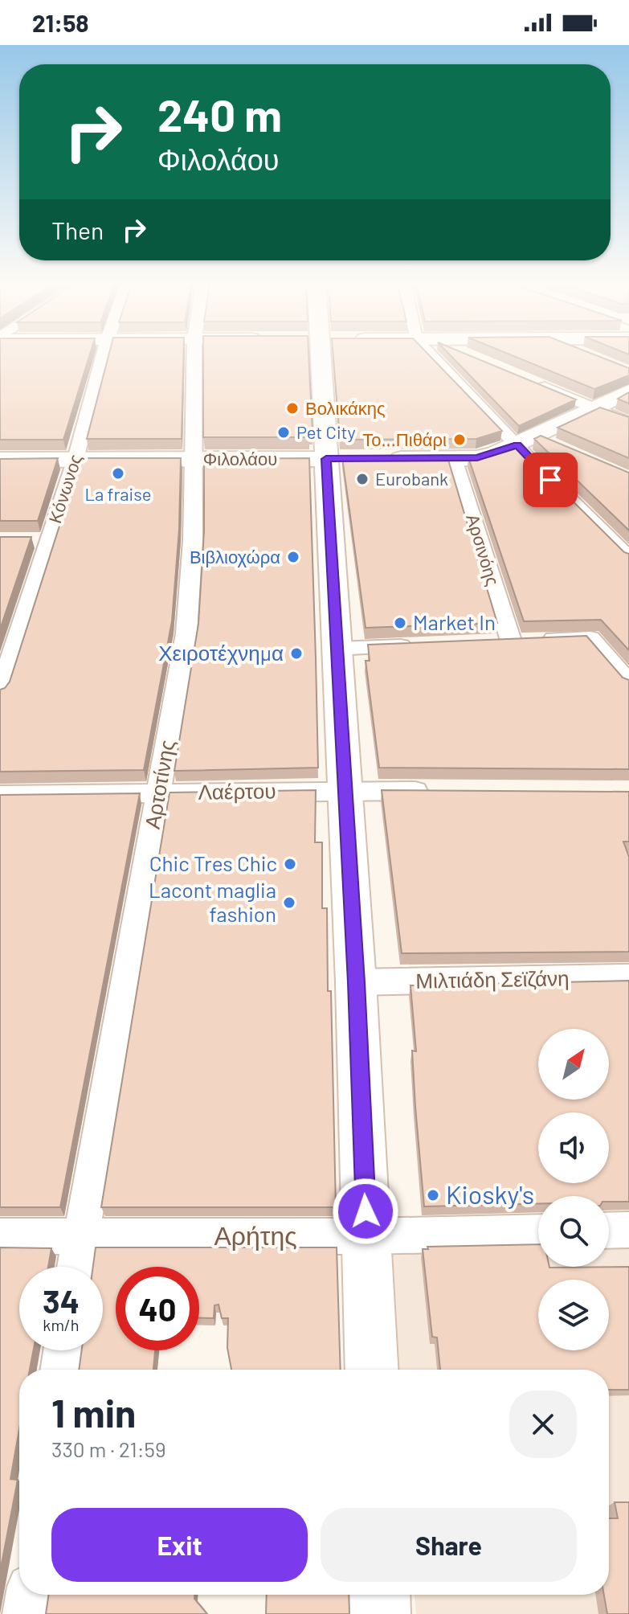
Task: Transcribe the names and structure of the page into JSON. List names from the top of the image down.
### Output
{
  "streets": {
    "street": [
      "Φιλολάου",
      "Κόνωνος",
      "Αρσινόης",
      "Αρτοτίνης",
      "Λαέρτου",
      "Μιλτιάδη Σεϊζάνη",
      "Αρήτης"
    ]
  },
  "crossings": [
    ["Φιλολάου", "Κόνωνος"],
    ["Φιλολάου", "Αρτοτίνης"],
    ["Αρτοτίνης", "Λαέρτου"],
    ["Αρτοτίνης", "Αρήτης"]
  ],
  "places": [
    "Βολικάκης",
    "Pet City",
    "Το...Πιθάρι",
    "La fraise",
    "Eurobank",
    "Βιβλιοχώρα",
    "Market In",
    "Χειροτέχνημα",
    "Chic Tres Chic",
    "Lacont maglia fashion",
    "Kiosky's"
  ],
  "north": "top right",
  "page": {
    "status": "21:58",
    "turn": ["240 m", "Φιλολάου"],
    "then": "Then",
    "speed": "34 km/h",
    "limit": "40",
    "heading": ["1 min", "330 m · 21:59"],
    "buttons": ["Exit", "Share"]
  }
}
